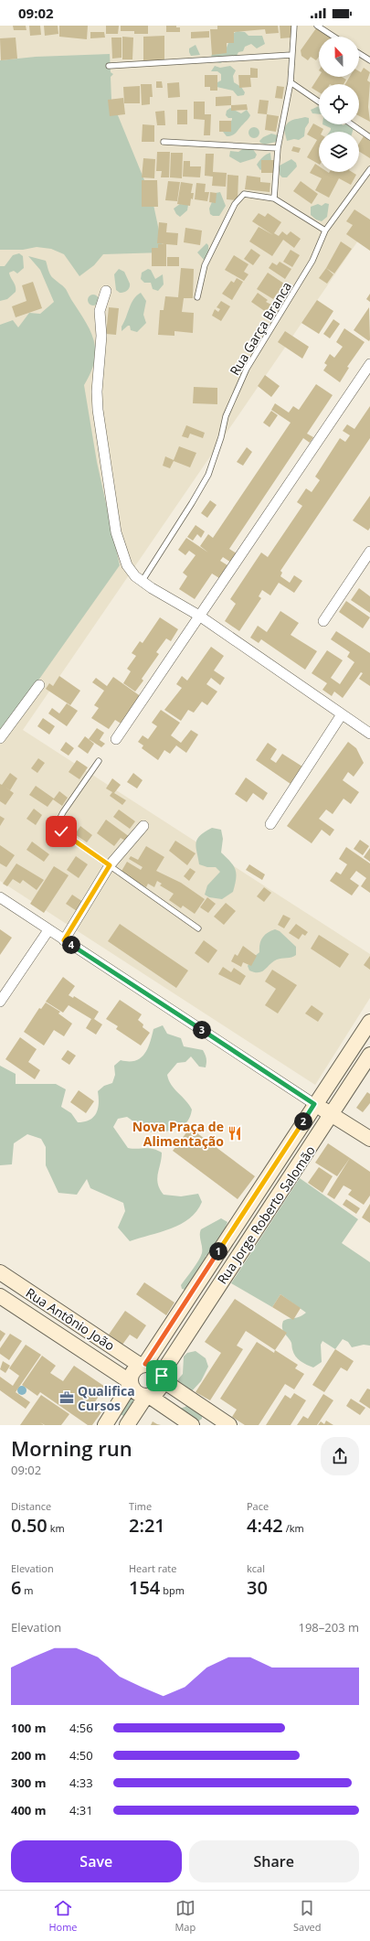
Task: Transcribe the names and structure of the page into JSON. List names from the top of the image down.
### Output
{
  "streets": {
    "main road": ["Rua Jorge Roberto Salomão", "Rua Antônio João"],
    "lane": ["Rua Garça Branca"]
  },
  "crossings": [
    ["Rua Jorge Roberto Salomão", "Rua Antônio João"]
  ],
  "places": {
    "restaurant": ["Nova Praça de Alimentação"],
    "office": ["Qualifica Cursos"]
  },
  "north": "top",
  "page": {
    "status": "09:02",
    "pins": [
      "4",
      "3",
      "2",
      "1"
    ],
    "heading": ["Morning run", "09:02"],
    "stats": [
      ["Distance", "0.50 km"],
      ["Time", "2:21"],
      ["Pace", "4:42 /km"],
      ["Elevation", "6 m"],
      ["Heart rate", "154 bpm"],
      ["kcal", "30"]
    ],
    "chart": ["Elevation", "198–203 m"],
    "list": [
      {
        "name": "100 m",
        "note": "4:56"
      },
      {
        "name": "200 m",
        "note": "4:50"
      },
      {
        "name": "300 m",
        "note": "4:33"
      },
      {
        "name": "400 m",
        "note": "4:31"
      }
    ],
    "buttons": ["Save", "Share"],
    "tabs": ["Home", "Map", "Saved"]
  }
}
